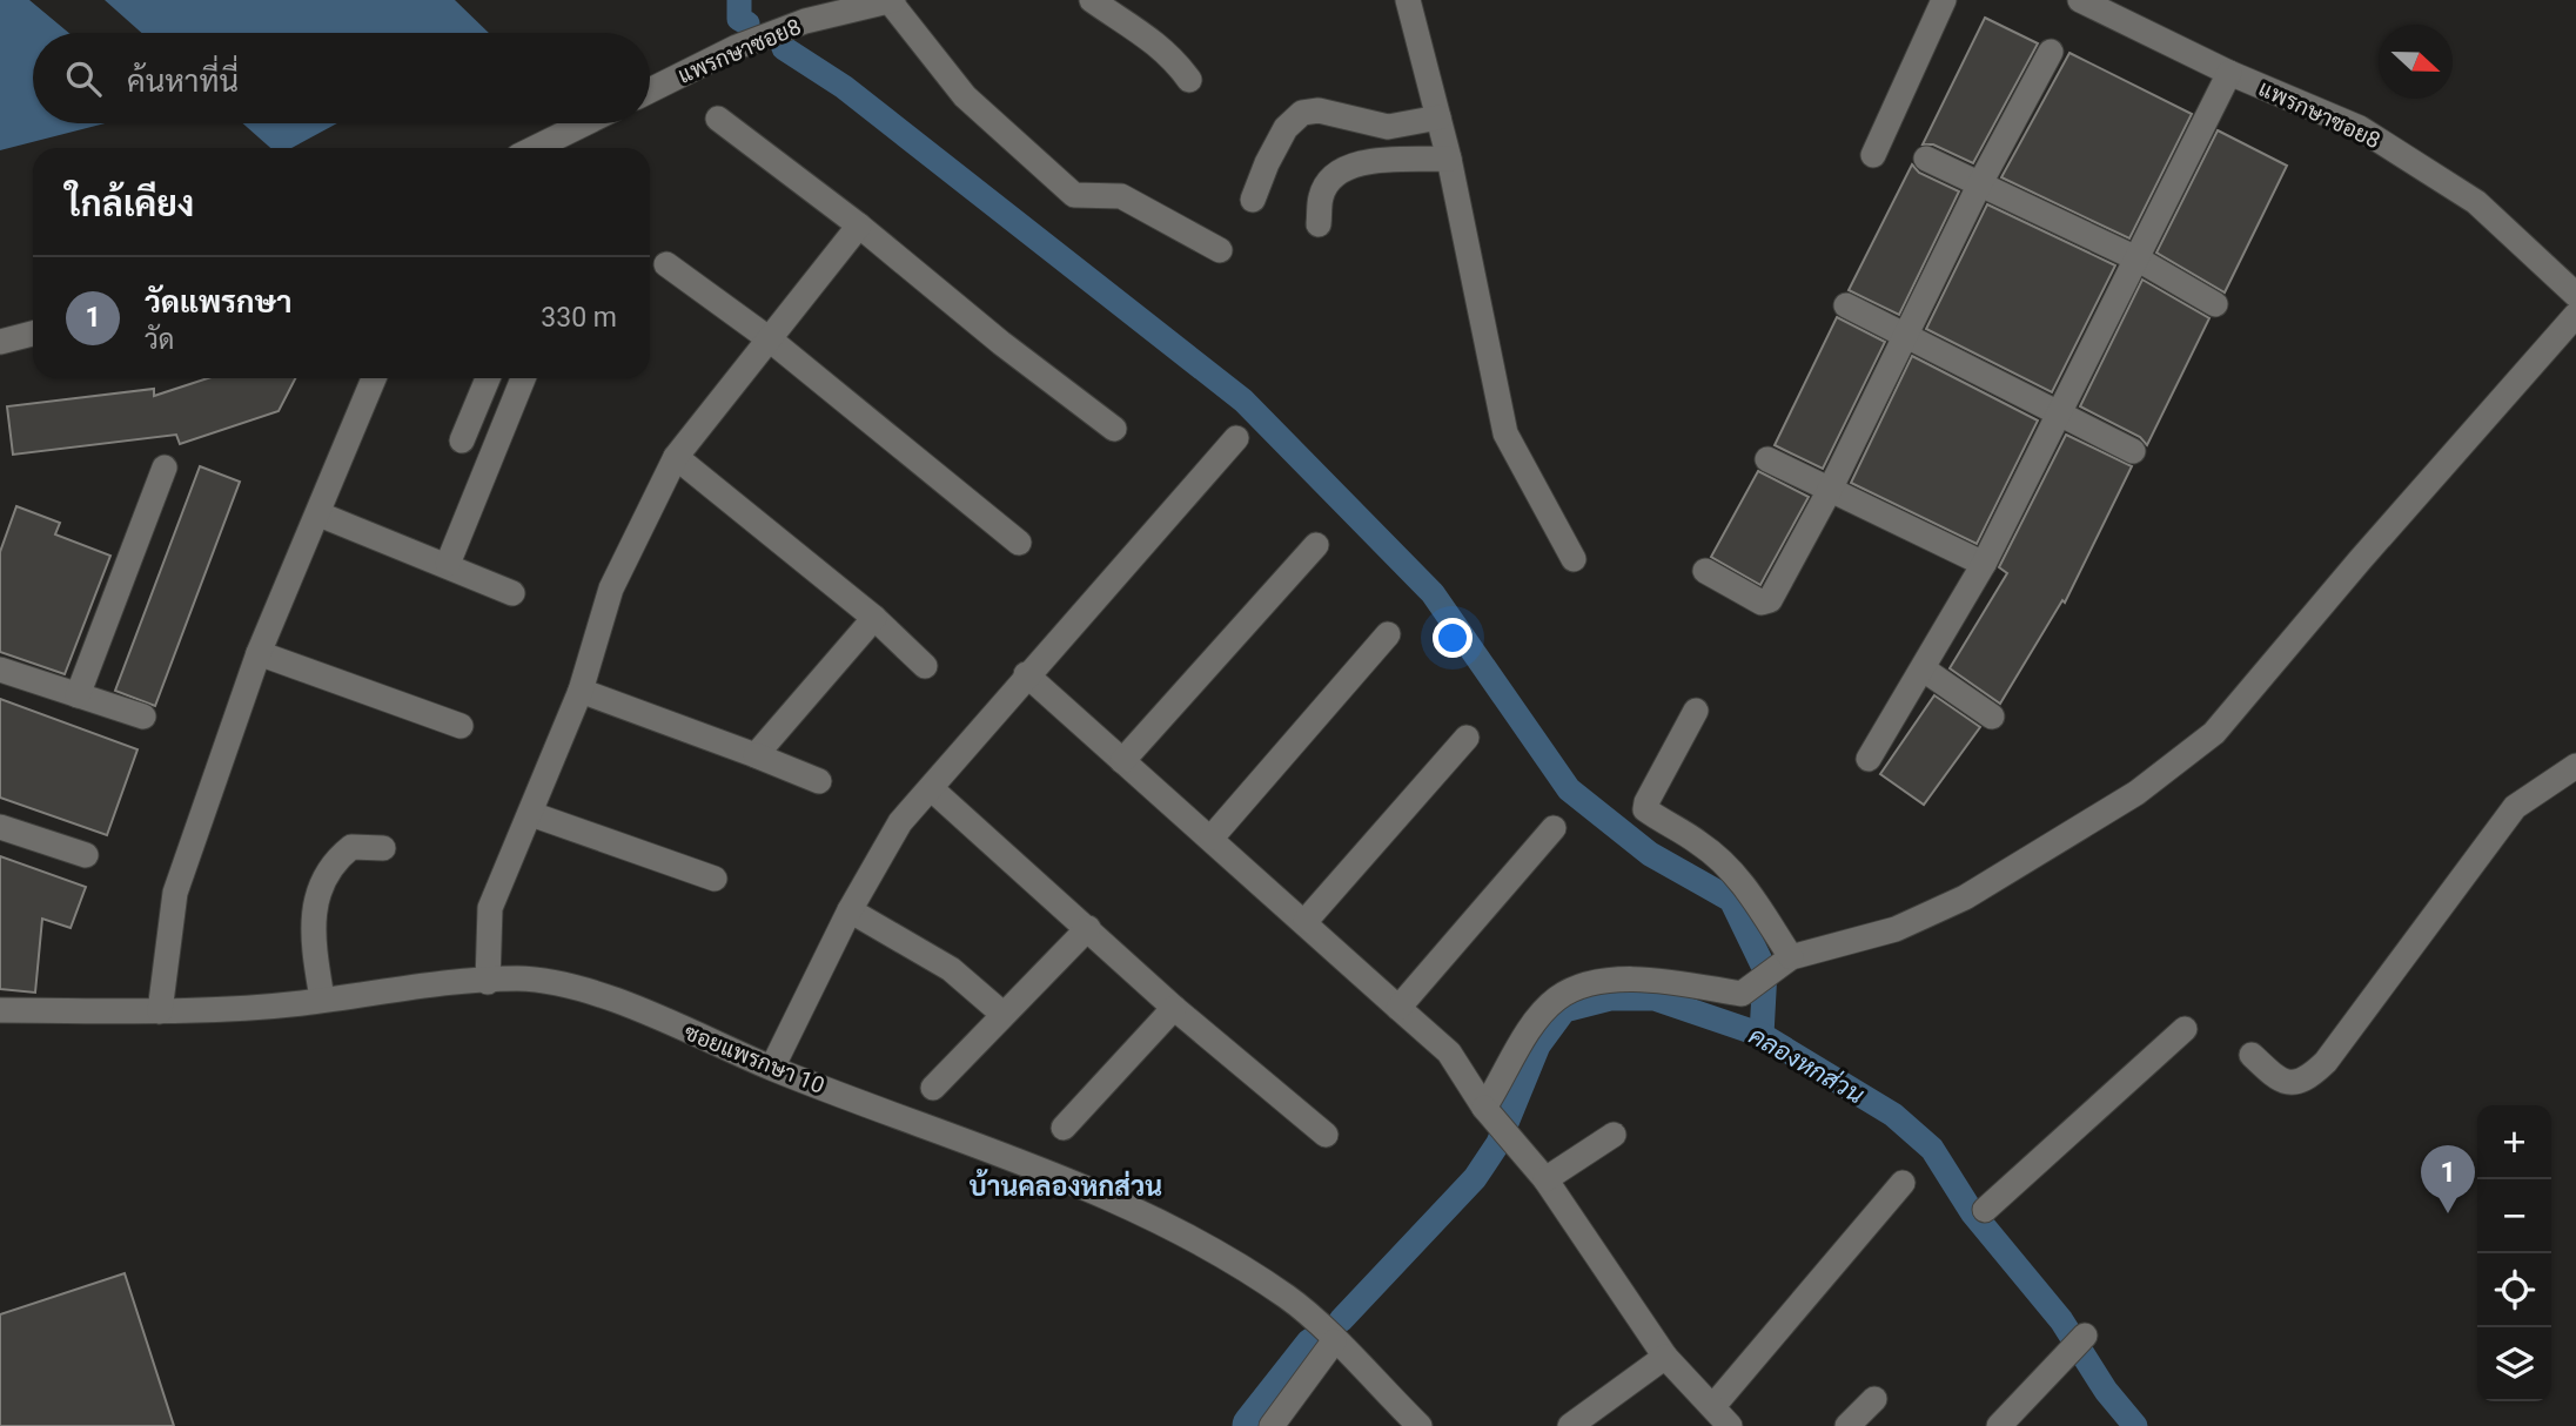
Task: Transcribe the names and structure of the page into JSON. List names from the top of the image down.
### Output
{
  "streets": {
    "street": ["แพรกษาซอย8", "ซอยแพรกษา 10"]
  },
  "districts": ["บ้านคลองหกส่วน"],
  "water": ["คลองหกส่วน"],
  "north": "right",
  "page": {
    "search": "ค้นหาที่นี่",
    "heading": "ใกล้เคียง",
    "list": [
      {
        "mark": "1",
        "name": "วัดแพรกษา",
        "note": "วัด",
        "value": "330 m"
      }
    ],
    "map_buttons": ["+", "−"],
    "pins": "1"
  }
}
